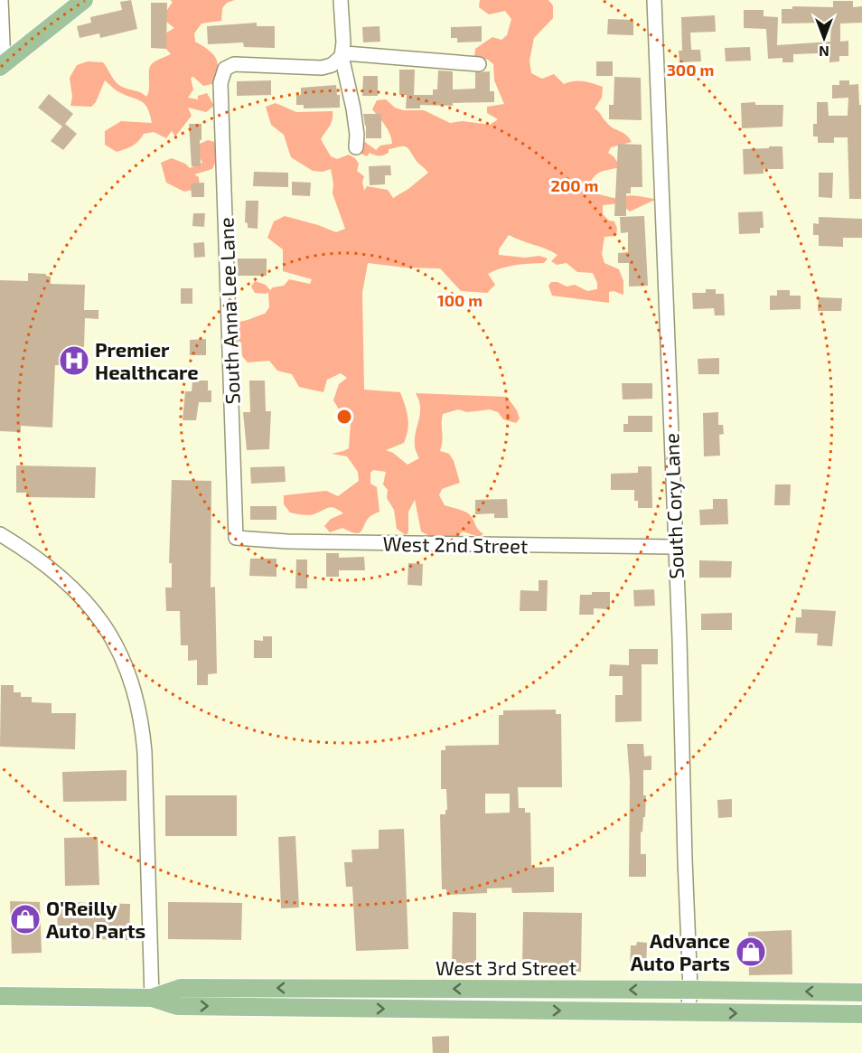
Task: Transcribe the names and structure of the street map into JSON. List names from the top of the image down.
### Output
{
  "streets": {
    "main road": ["West 3rd Street"],
    "street": ["South Anna Lee Lane", "South Cory Lane", "West 2nd Street"]
  },
  "crossings": [
    ["South Anna Lee Lane", "West 2nd Street"],
    ["South Cory Lane", "West 2nd Street"],
    ["South Cory Lane", "West 3rd Street"]
  ],
  "places": {
    "hospital": ["Premier Healthcare"],
    "shop": ["O'Reilly Auto Parts", "Advance Auto Parts"]
  },
  "north": "bottom",
  "rings": ["300 m", "200 m", "100 m"]
}
